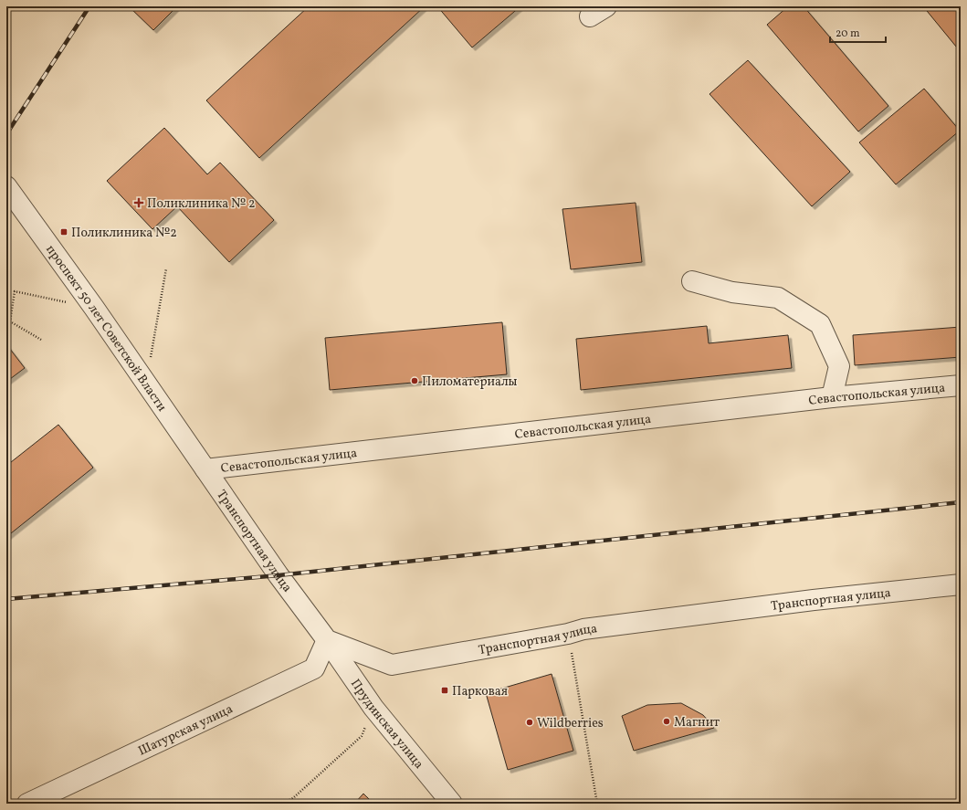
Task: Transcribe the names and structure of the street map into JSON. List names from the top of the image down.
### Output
{
  "streets": {
    "street": [
      "проспект 50 лет Советской Власти",
      "Севастопольская улица",
      "Транспортная улица",
      "Прудинская улица",
      "Шатурская улица"
    ]
  },
  "crossings": [
    ["проспект 50 лет Советской Власти", "Севастопольская улица"],
    ["проспект 50 лет Советской Власти", "Транспортная улица"],
    ["Севастопольская улица", "Транспортная улица"],
    ["Транспортная улица", "Прудинская улица"],
    ["Транспортная улица", "Шатурская улица"],
    ["Прудинская улица", "Шатурская улица"]
  ],
  "places": {
    "health": ["Поликлиника № 2"],
    "transit": ["Поликлиника №2", "Парковая"],
    "other": ["Пиломатериалы", "Магнит", "Wildberries"]
  },
  "scale_bar": "20 m"
}
